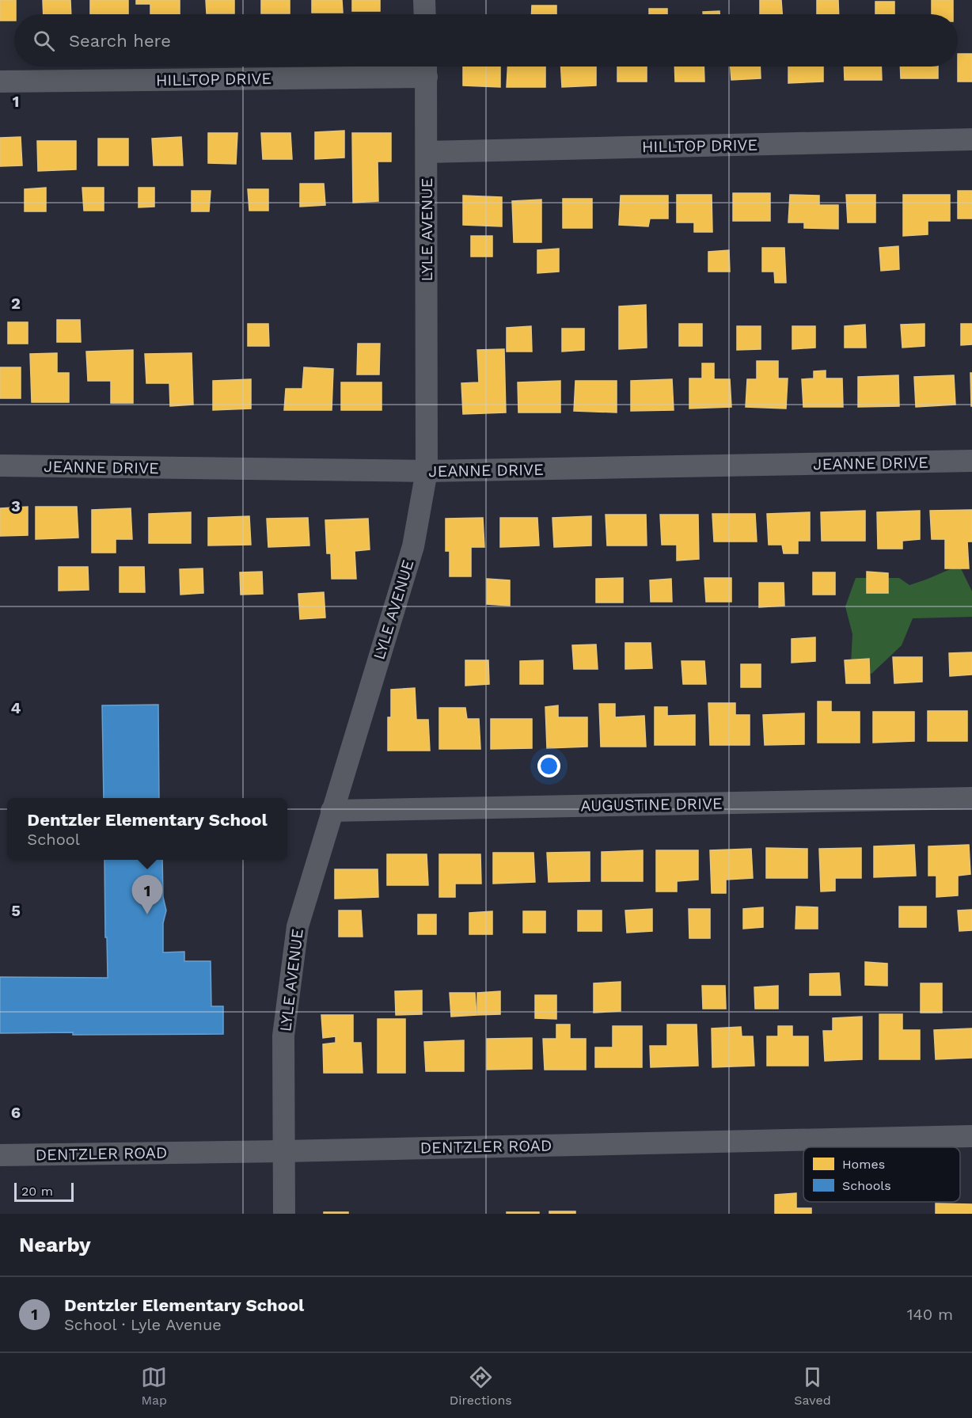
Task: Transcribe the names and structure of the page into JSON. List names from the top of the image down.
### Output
{
  "streets": {
    "street": [
      "HILLTOP DRIVE",
      "LYLE AVENUE",
      "JEANNE DRIVE",
      "AUGUSTINE DRIVE",
      "DENTZLER ROAD"
    ]
  },
  "crossings": [
    ["HILLTOP DRIVE", "LYLE AVENUE"],
    ["LYLE AVENUE", "JEANNE DRIVE"],
    ["LYLE AVENUE", "AUGUSTINE DRIVE"],
    ["LYLE AVENUE", "DENTZLER ROAD"]
  ],
  "legend": ["Homes", "Schools"],
  "scale_bar": "20 m",
  "page": {
    "search": "Search here",
    "popup": ["Dentzler Elementary School", "School"],
    "pins": "1",
    "scale": "20 m",
    "heading": "Nearby",
    "list": [
      {
        "mark": "1",
        "name": "Dentzler Elementary School",
        "note": "School · Lyle Avenue",
        "value": "140 m"
      }
    ],
    "nav": ["Map", "Directions", "Saved"]
  },
  "grid": {
    "rows": [
      "1",
      "2",
      "3",
      "4",
      "5",
      "6"
    ]
  }
}
